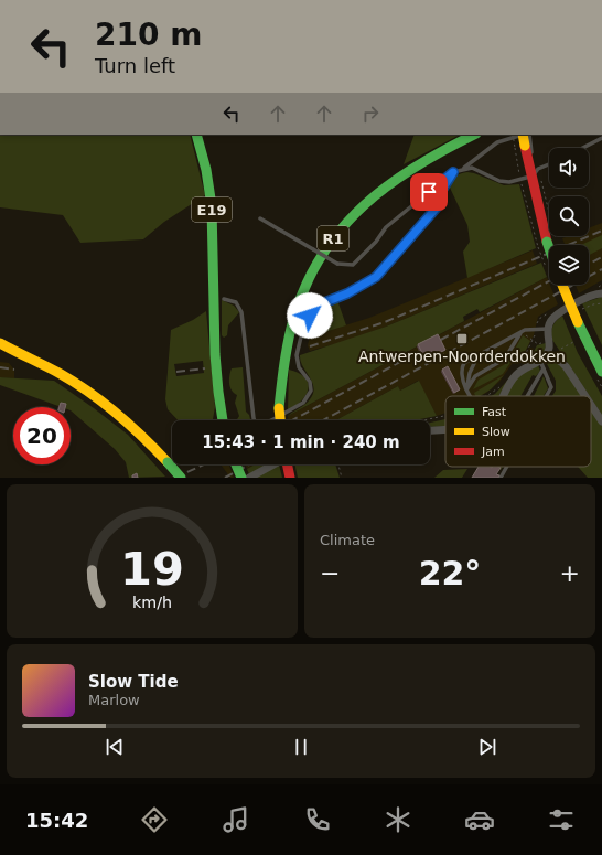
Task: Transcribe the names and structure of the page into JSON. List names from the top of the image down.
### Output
{
  "streets": {
    "main road": ["E19", "R1"]
  },
  "places": {
    "transit": ["Antwerpen-Noorderdokken"]
  },
  "legend": ["Fast", "Slow", "Jam"],
  "page": {
    "turn": ["210 m", "Turn left"],
    "limit": "20",
    "trip": "15:43 · 1 min · 240 m",
    "tile": "Climate",
    "heat": ["−", "22°", "+"],
    "song": ["Slow Tide", "Marlow"],
    "tabs": "15:42",
    "gauge": ["19", "km/h"]
  }
}
